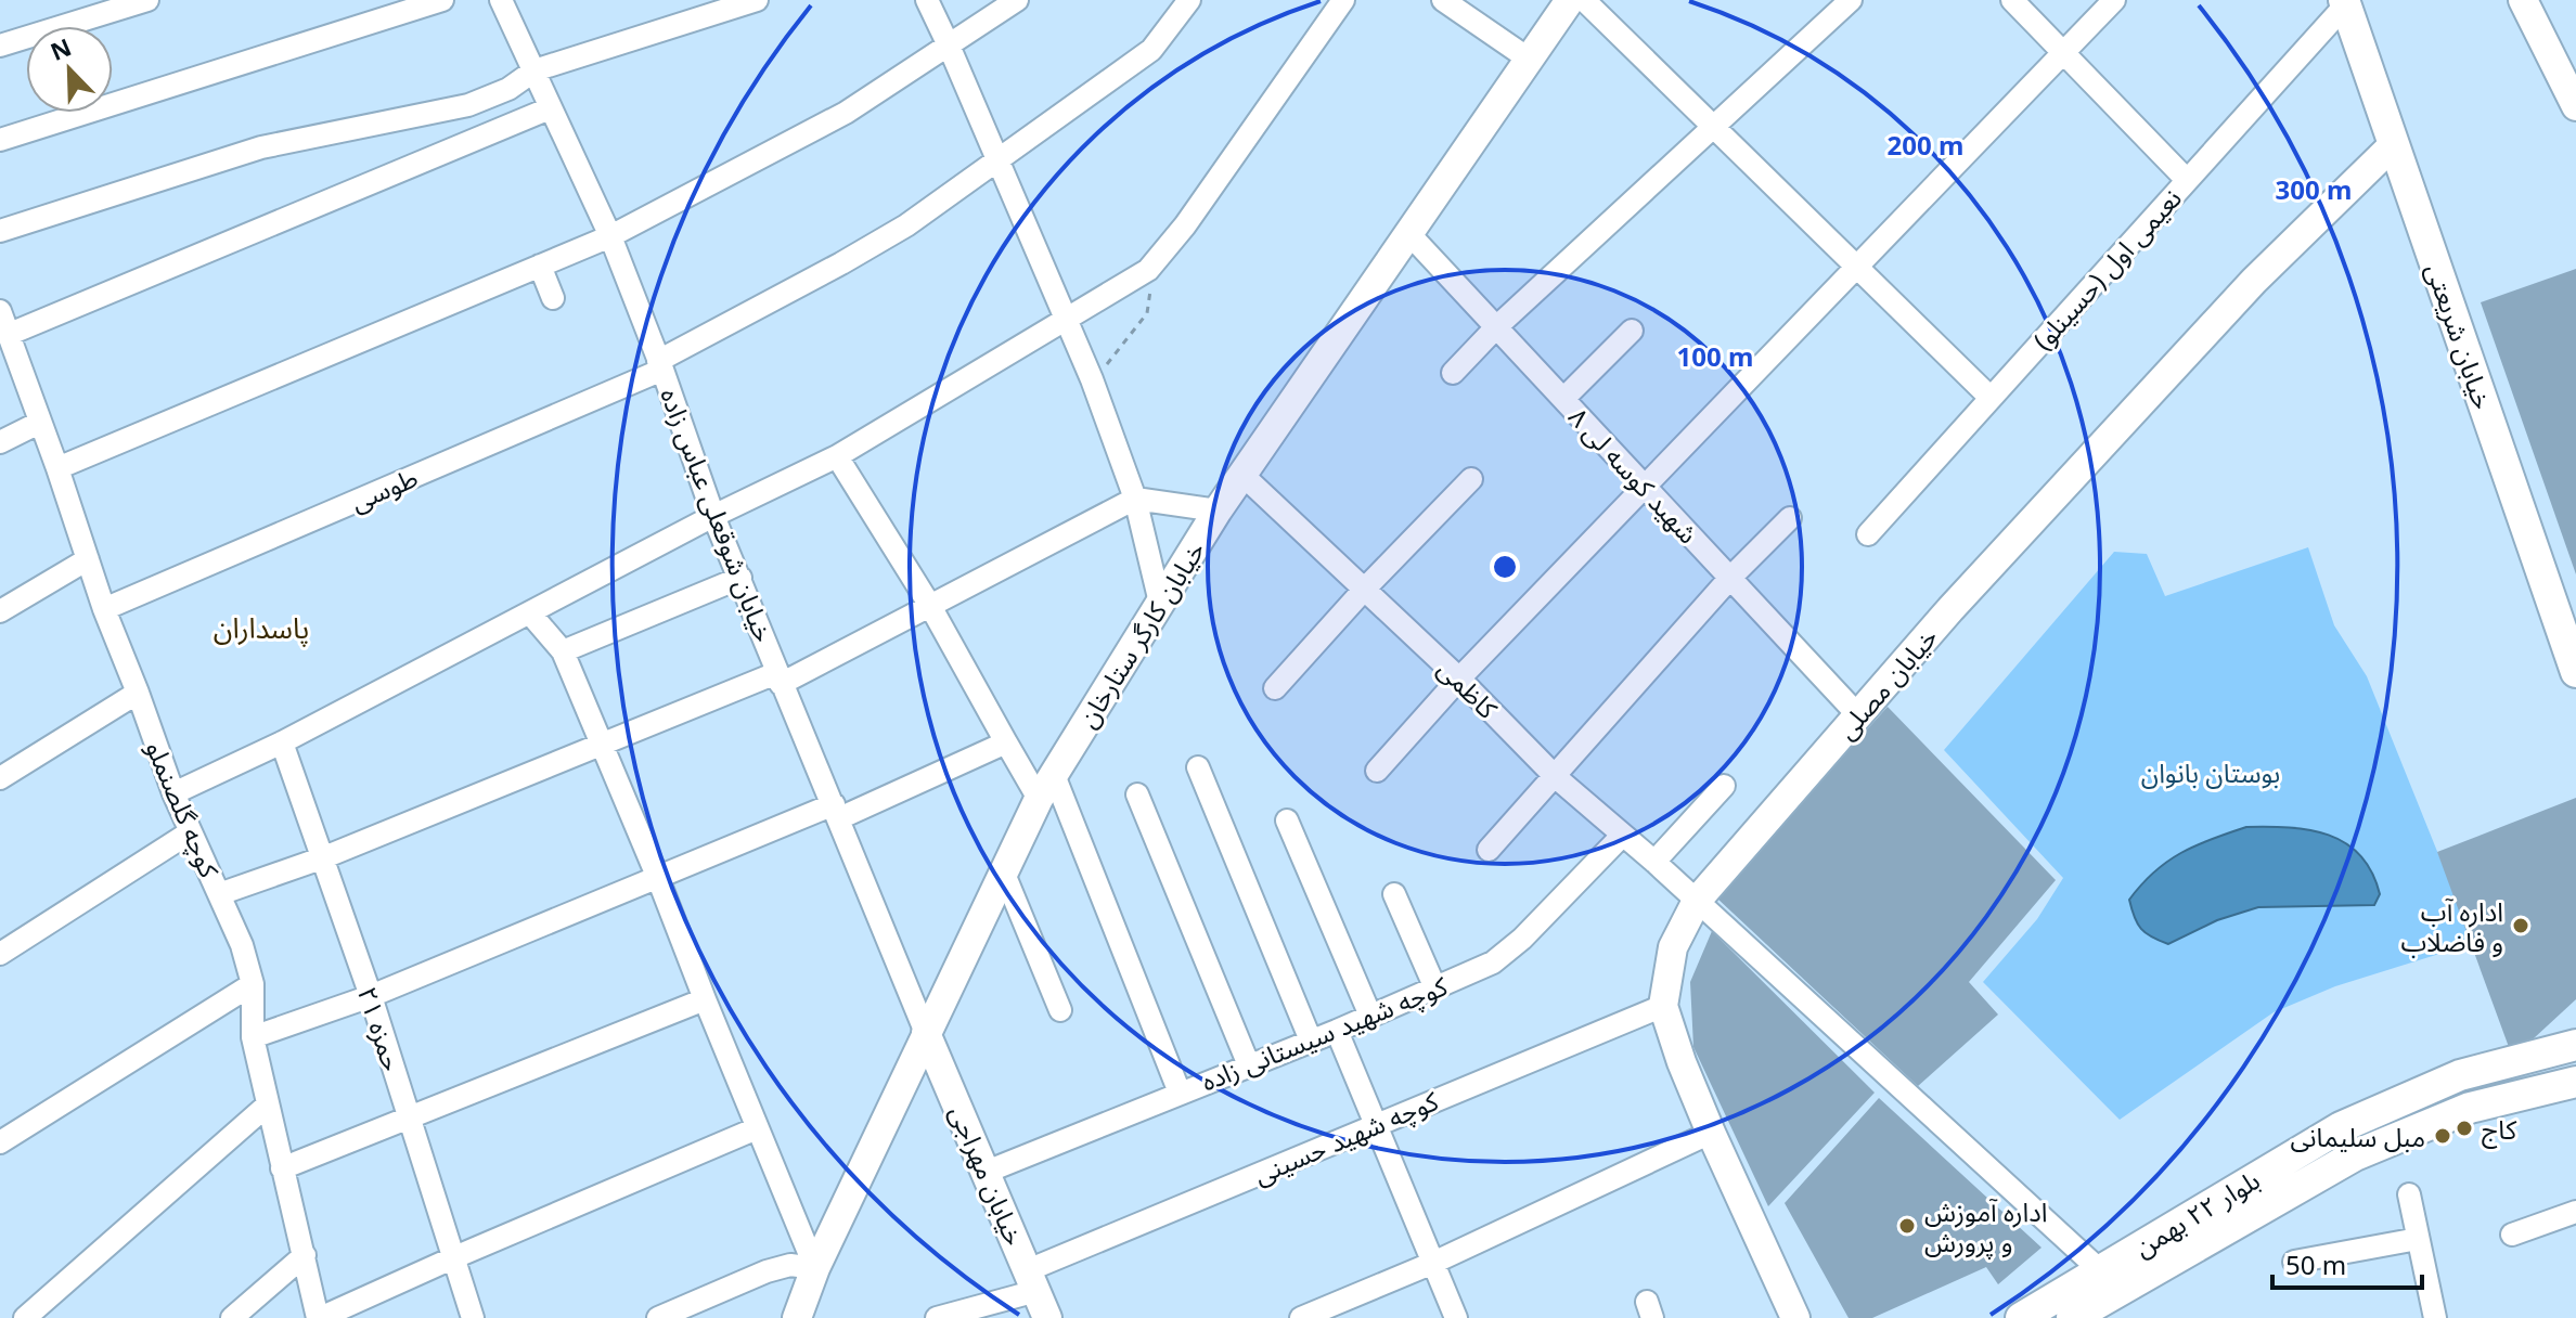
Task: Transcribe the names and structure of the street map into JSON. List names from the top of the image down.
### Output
{
  "streets": {
    "main road": ["خیابان شریعتی", "بلوار ۲۲ بهمن"],
    "street": [
      "نعیمی اول (حسینلو)",
      "شهید کوسه لی ۸",
      "طوسی",
      "خیابان شوقعلی عباس زاده",
      "خیابان کارگر ستارخان",
      "خیابان مصلی",
      "کاظمی",
      "کوچه گلصنملو",
      "حمزه ۲۱",
      "کوچه شهید سیستانی زاده",
      "کوچه شهید حسینی",
      "خیابان مهراجی"
    ]
  },
  "crossings": [
    ["نعیمی اول (حسینلو)", "خیابان شریعتی"],
    ["خیابان شریعتی", "خیابان مصلی"],
    ["شهید کوسه لی ۸", "خیابان کارگر ستارخان"],
    ["شهید کوسه لی ۸", "خیابان مصلی"],
    ["طوسی", "خیابان شوقعلی عباس زاده"],
    ["طوسی", "کوچه گلصنملو"],
    ["خیابان شوقعلی عباس زاده", "خیابان کارگر ستارخان"],
    ["خیابان شوقعلی عباس زاده", "خیابان مهراجی"],
    ["خیابان کارگر ستارخان", "کاظمی"],
    ["خیابان کارگر ستارخان", "خیابان مهراجی"],
    ["خیابان مصلی", "کاظمی"],
    ["خیابان مصلی", "کوچه شهید حسینی"],
    ["کاظمی", "کوچه شهید سیستانی زاده"],
    ["کاظمی", "بلوار ۲۲ بهمن"],
    ["کوچه شهید سیستانی زاده", "خیابان مهراجی"],
    ["کوچه شهید حسینی", "خیابان مهراجی"]
  ],
  "districts": ["پاسداران"],
  "parks": ["بوستان بانوان"],
  "places": [
    "اداره آب و فاضلاب",
    "کاج",
    "مبل سلیمانی",
    "اداره آموزش و پرورش"
  ],
  "scale_bar": "50 m",
  "north": "top left",
  "rings": ["200 m", "300 m", "100 m"]
}
